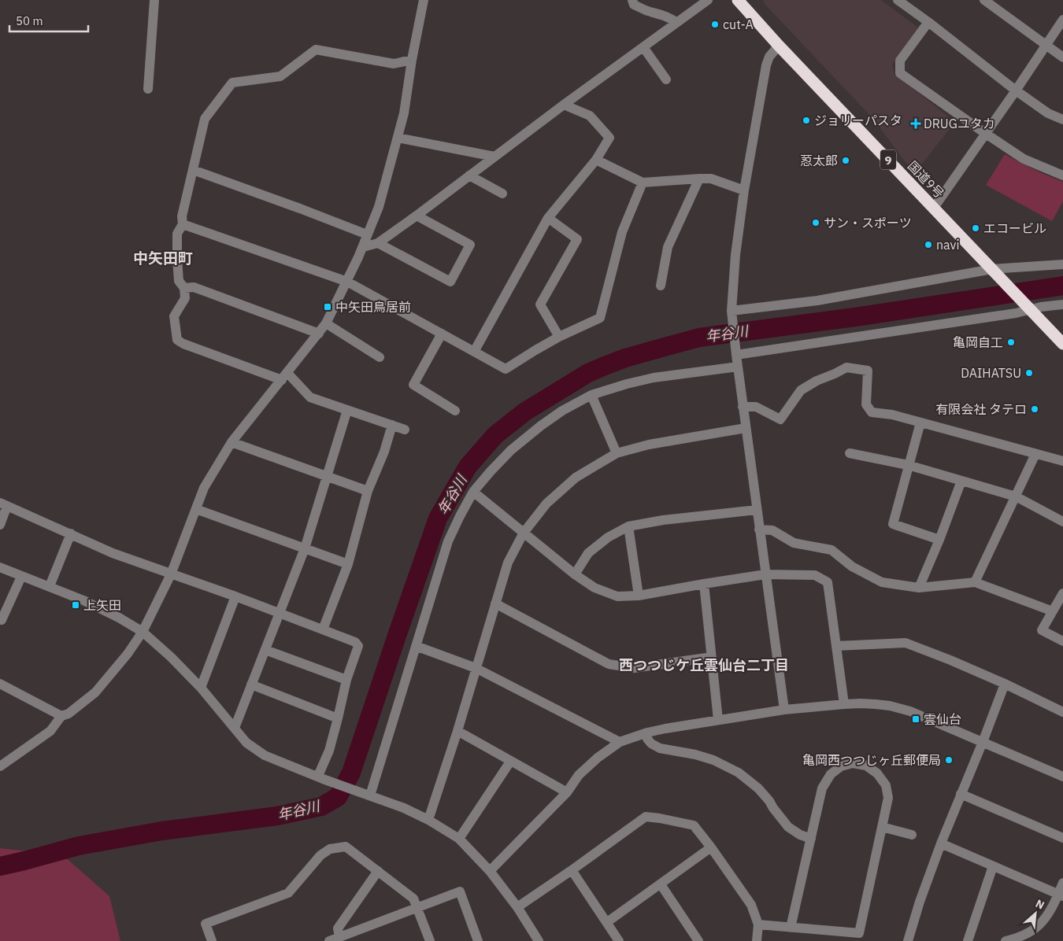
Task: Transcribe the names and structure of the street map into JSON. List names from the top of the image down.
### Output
{
  "streets": {
    "highway": ["9", "国道9号"]
  },
  "districts": ["中矢田町", "西つつじケ丘雲仙台二丁目"],
  "water": ["年谷川"],
  "places": {
    "other": [
      "cut-A",
      "ジョリーパスタ",
      "荵太郎",
      "サン・スポーツ",
      "エコービル",
      "navi",
      "亀岡自工",
      "DAIHATSU",
      "有限会社 タテロ",
      "亀岡西つつじヶ丘郵便局"
    ],
    "health": ["DRUGユタカ"],
    "transit": ["中矢田鳥居前", "上矢田", "雲仙台"]
  },
  "scale_bar": "50 m",
  "north": "top right"
}
